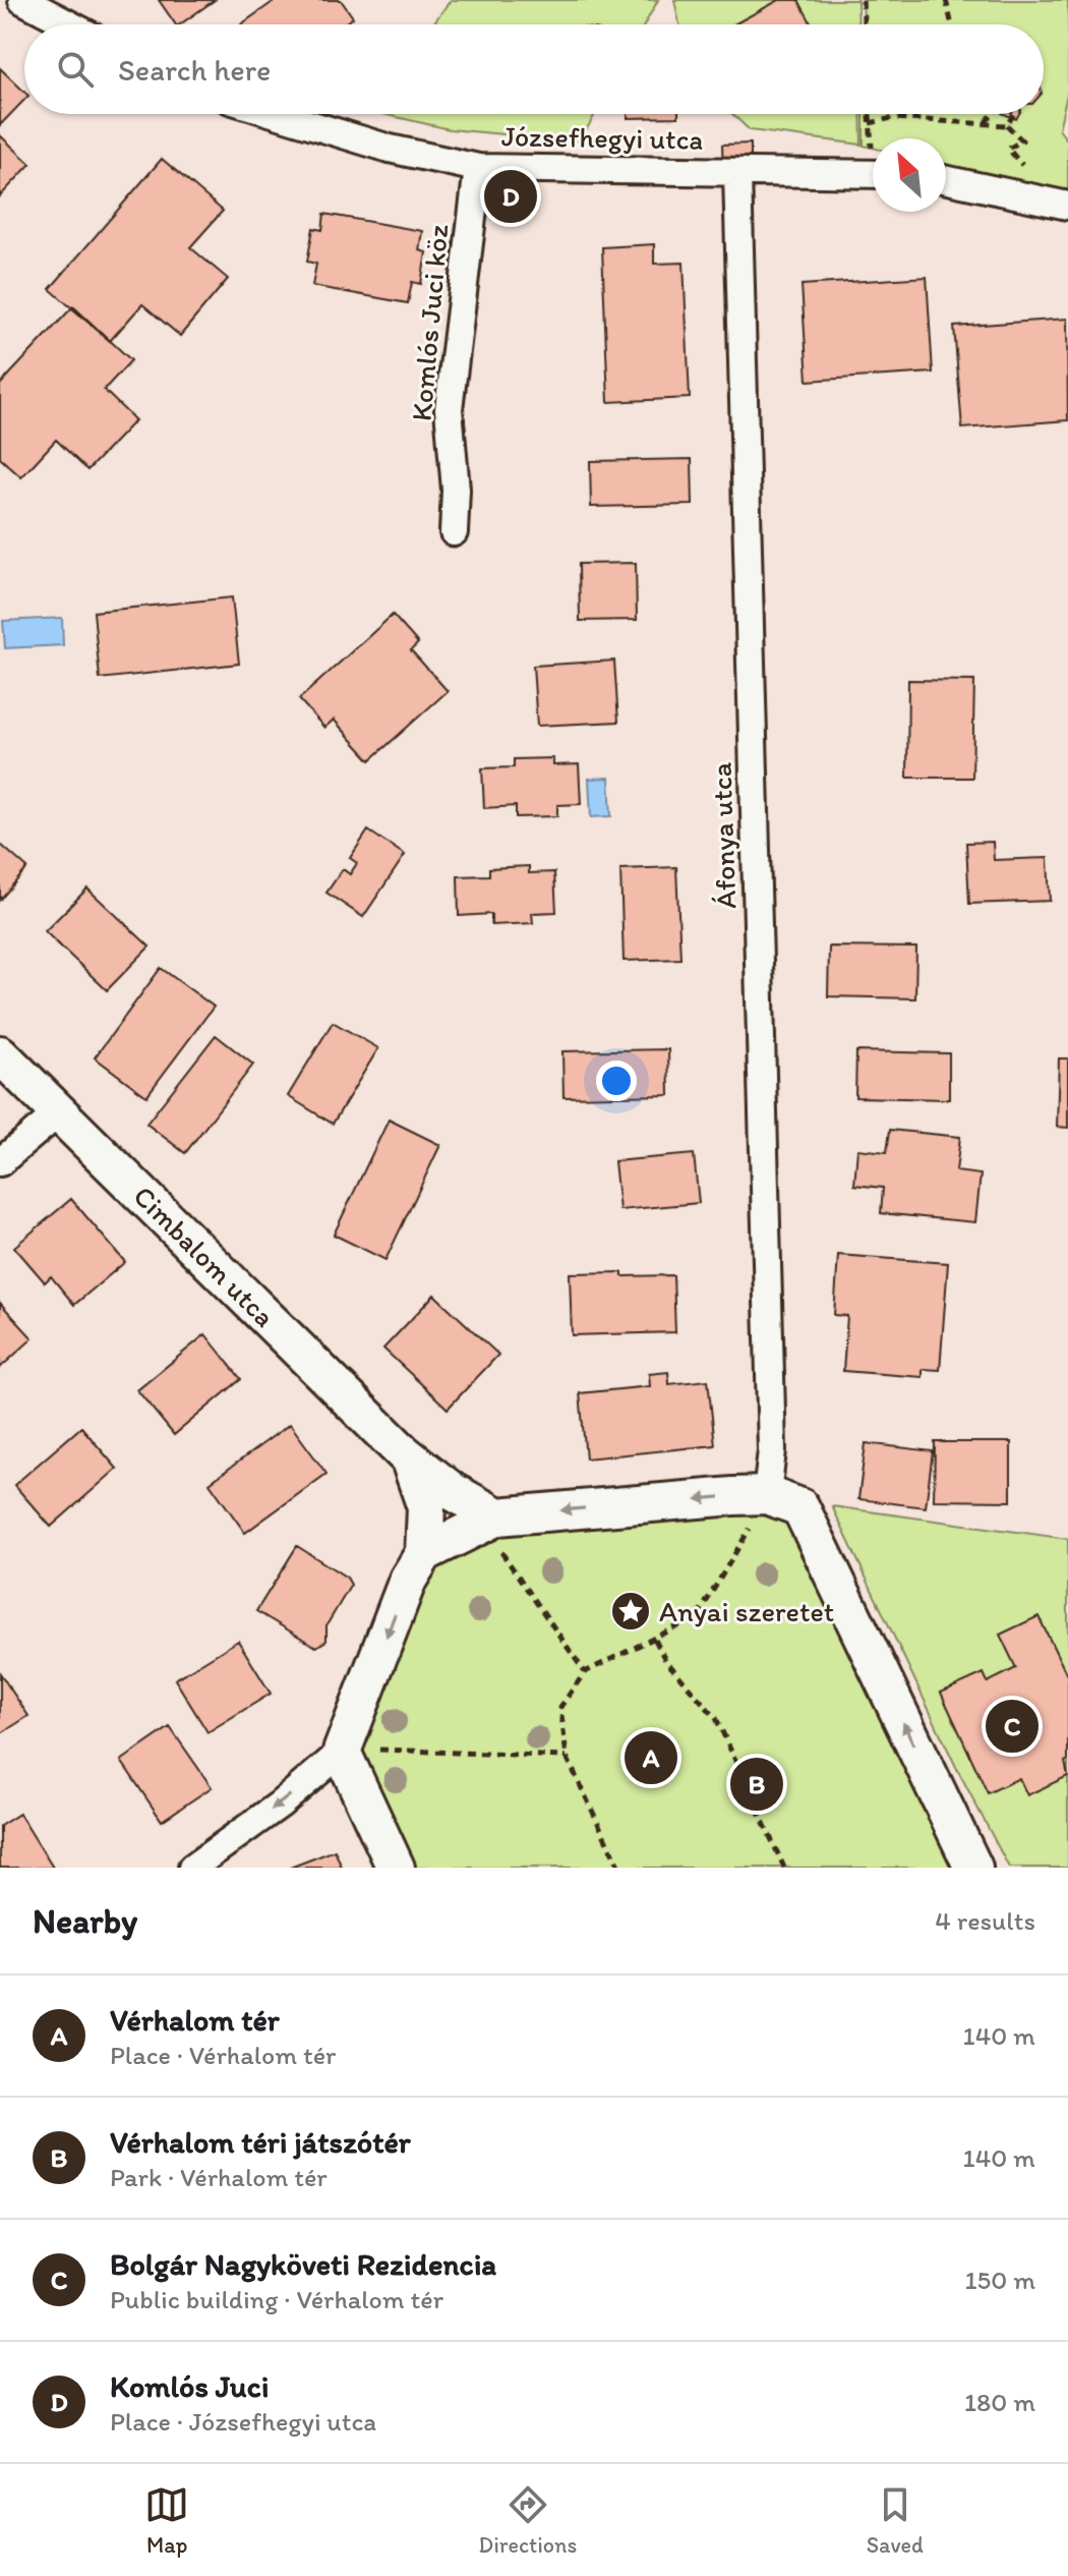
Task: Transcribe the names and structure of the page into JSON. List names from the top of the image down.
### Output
{
  "streets": {
    "street": [
      "Józsefhegyi utca",
      "Komlós Juci köz",
      "Áfonya utca",
      "Cimbalom utca"
    ]
  },
  "crossings": [
    ["Józsefhegyi utca", "Komlós Juci köz"],
    ["Józsefhegyi utca", "Áfonya utca"]
  ],
  "places": {
    "place": ["Anyai szeretet"]
  },
  "north": "top left",
  "page": {
    "search": "Search here",
    "pins": [
      "D",
      "C",
      "A",
      "B"
    ],
    "heading": ["Nearby", "4 results"],
    "list": [
      {
        "mark": "A",
        "name": "Vérhalom tér",
        "note": "Place · Vérhalom tér",
        "value": "140 m"
      },
      {
        "mark": "B",
        "name": "Vérhalom téri játszótér",
        "note": "Park · Vérhalom tér",
        "value": "140 m"
      },
      {
        "mark": "C",
        "name": "Bolgár Nagyköveti Rezidencia",
        "note": "Public building · Vérhalom tér",
        "value": "150 m"
      },
      {
        "mark": "D",
        "name": "Komlós Juci",
        "note": "Place · Józsefhegyi utca",
        "value": "180 m"
      }
    ],
    "nav": ["Map", "Directions", "Saved"]
  }
}
